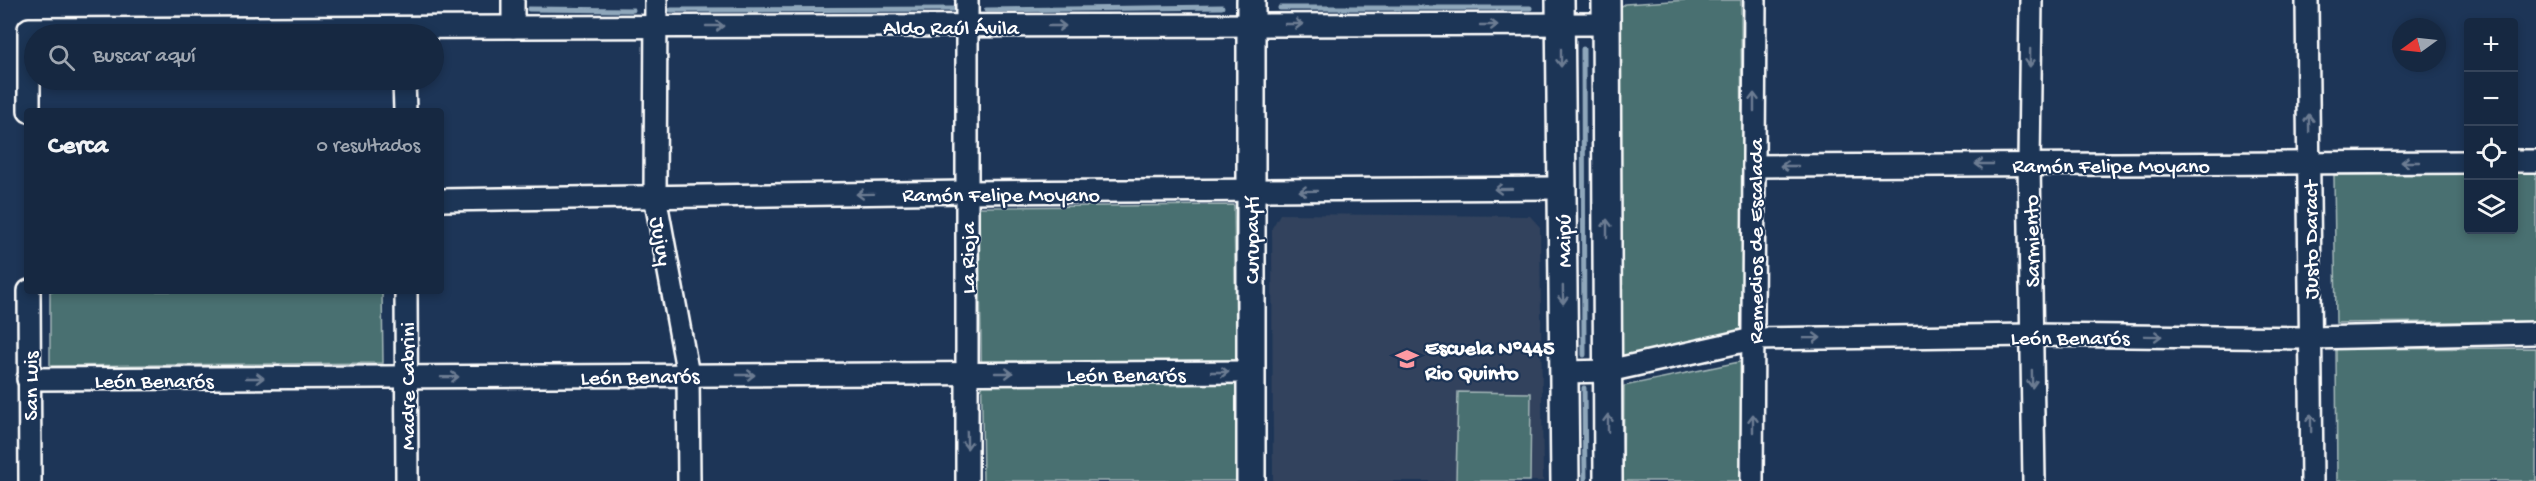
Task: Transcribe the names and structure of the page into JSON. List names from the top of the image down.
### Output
{
  "streets": {
    "street": [
      "Aldo Raúl Ávila",
      "Ramón Felipe Moyano",
      "Curupaytí",
      "Justo Daract",
      "Jujuy",
      "Maipú",
      "Remedios de Escalada",
      "Sarmiento",
      "La Rioja",
      "León Benarós",
      "San Luis",
      "Madre Cabrini"
    ]
  },
  "crossings": [
    ["Aldo Raúl Ávila", "Curupaytí"],
    ["Aldo Raúl Ávila", "Jujuy"],
    ["Aldo Raúl Ávila", "Maipú"],
    ["Aldo Raúl Ávila", "La Rioja"],
    ["Ramón Felipe Moyano", "Curupaytí"],
    ["Ramón Felipe Moyano", "Justo Daract"],
    ["Ramón Felipe Moyano", "Jujuy"],
    ["Ramón Felipe Moyano", "Maipú"],
    ["Ramón Felipe Moyano", "Remedios de Escalada"],
    ["Ramón Felipe Moyano", "Sarmiento"],
    ["Ramón Felipe Moyano", "La Rioja"],
    ["Curupaytí", "León Benarós"],
    ["Justo Daract", "León Benarós"],
    ["Jujuy", "León Benarós"],
    ["Maipú", "León Benarós"],
    ["Remedios de Escalada", "León Benarós"],
    ["Sarmiento", "León Benarós"],
    ["La Rioja", "León Benarós"],
    ["León Benarós", "San Luis"],
    ["León Benarós", "Madre Cabrini"]
  ],
  "one_way": [
    "Aldo Raúl Ávila",
    "Ramón Felipe Moyano",
    "Justo Daract",
    "Remedios de Escalada",
    "Sarmiento",
    "León Benarós"
  ],
  "places": {
    "school or university": ["Escuela Nº445 Rio Quinto"]
  },
  "north": "left",
  "page": {
    "map_buttons": ["+", "−"],
    "search": "Buscar aquí",
    "heading": ["Cerca", "0 resultados"]
  }
}
